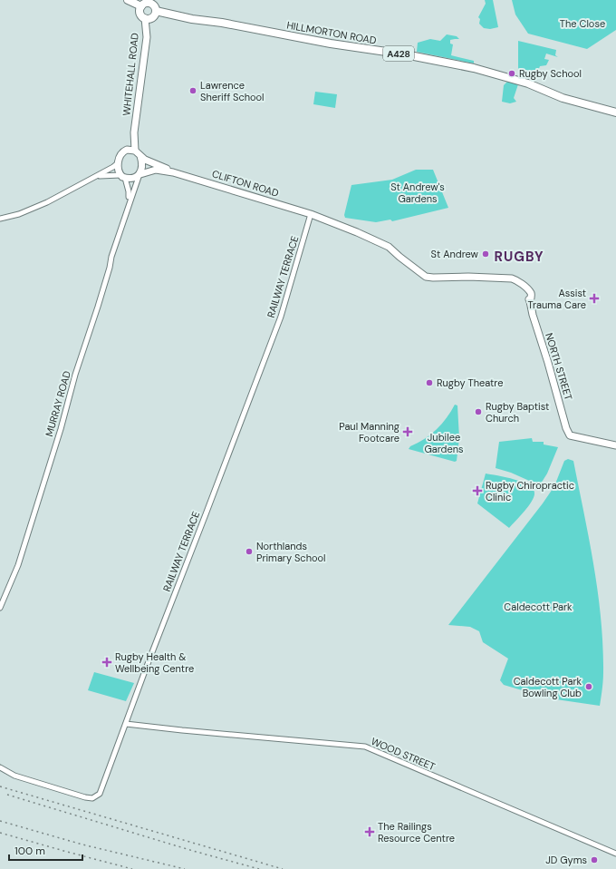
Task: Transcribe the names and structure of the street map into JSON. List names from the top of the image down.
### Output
{
  "streets": {
    "highway": ["HILLMORTON ROAD", "A428"],
    "main road": ["WHITEHALL ROAD", "CLIFTON ROAD", "NORTH STREET"],
    "street": ["RAILWAY TERRACE", "MURRAY ROAD", "WOOD STREET"]
  },
  "crossings": [
    ["HILLMORTON ROAD", "WHITEHALL ROAD"],
    ["WHITEHALL ROAD", "CLIFTON ROAD"],
    ["WHITEHALL ROAD", "MURRAY ROAD"],
    ["CLIFTON ROAD", "RAILWAY TERRACE"],
    ["CLIFTON ROAD", "NORTH STREET"],
    ["CLIFTON ROAD", "MURRAY ROAD"],
    ["RAILWAY TERRACE", "WOOD STREET"]
  ],
  "districts": ["RUGBY"],
  "parks": [
    "The Close",
    "St Andrew's Gardens",
    "Jubilee Gardens",
    "Caldecott Park"
  ],
  "places": {
    "other": [
      "Rugby School",
      "Lawrence Sheriff School",
      "St Andrew",
      "Rugby Theatre",
      "Rugby Baptist Church",
      "Northlands Primary School",
      "Caldecott Park Bowling Club",
      "JD Gyms"
    ],
    "health": [
      "Assist Trauma Care",
      "Paul Manning Footcare",
      "Rugby Chiropractic Clinic",
      "Rugby Health & Wellbeing Centre",
      "The Railings Resource Centre"
    ]
  },
  "scale_bar": "100 m"
}
